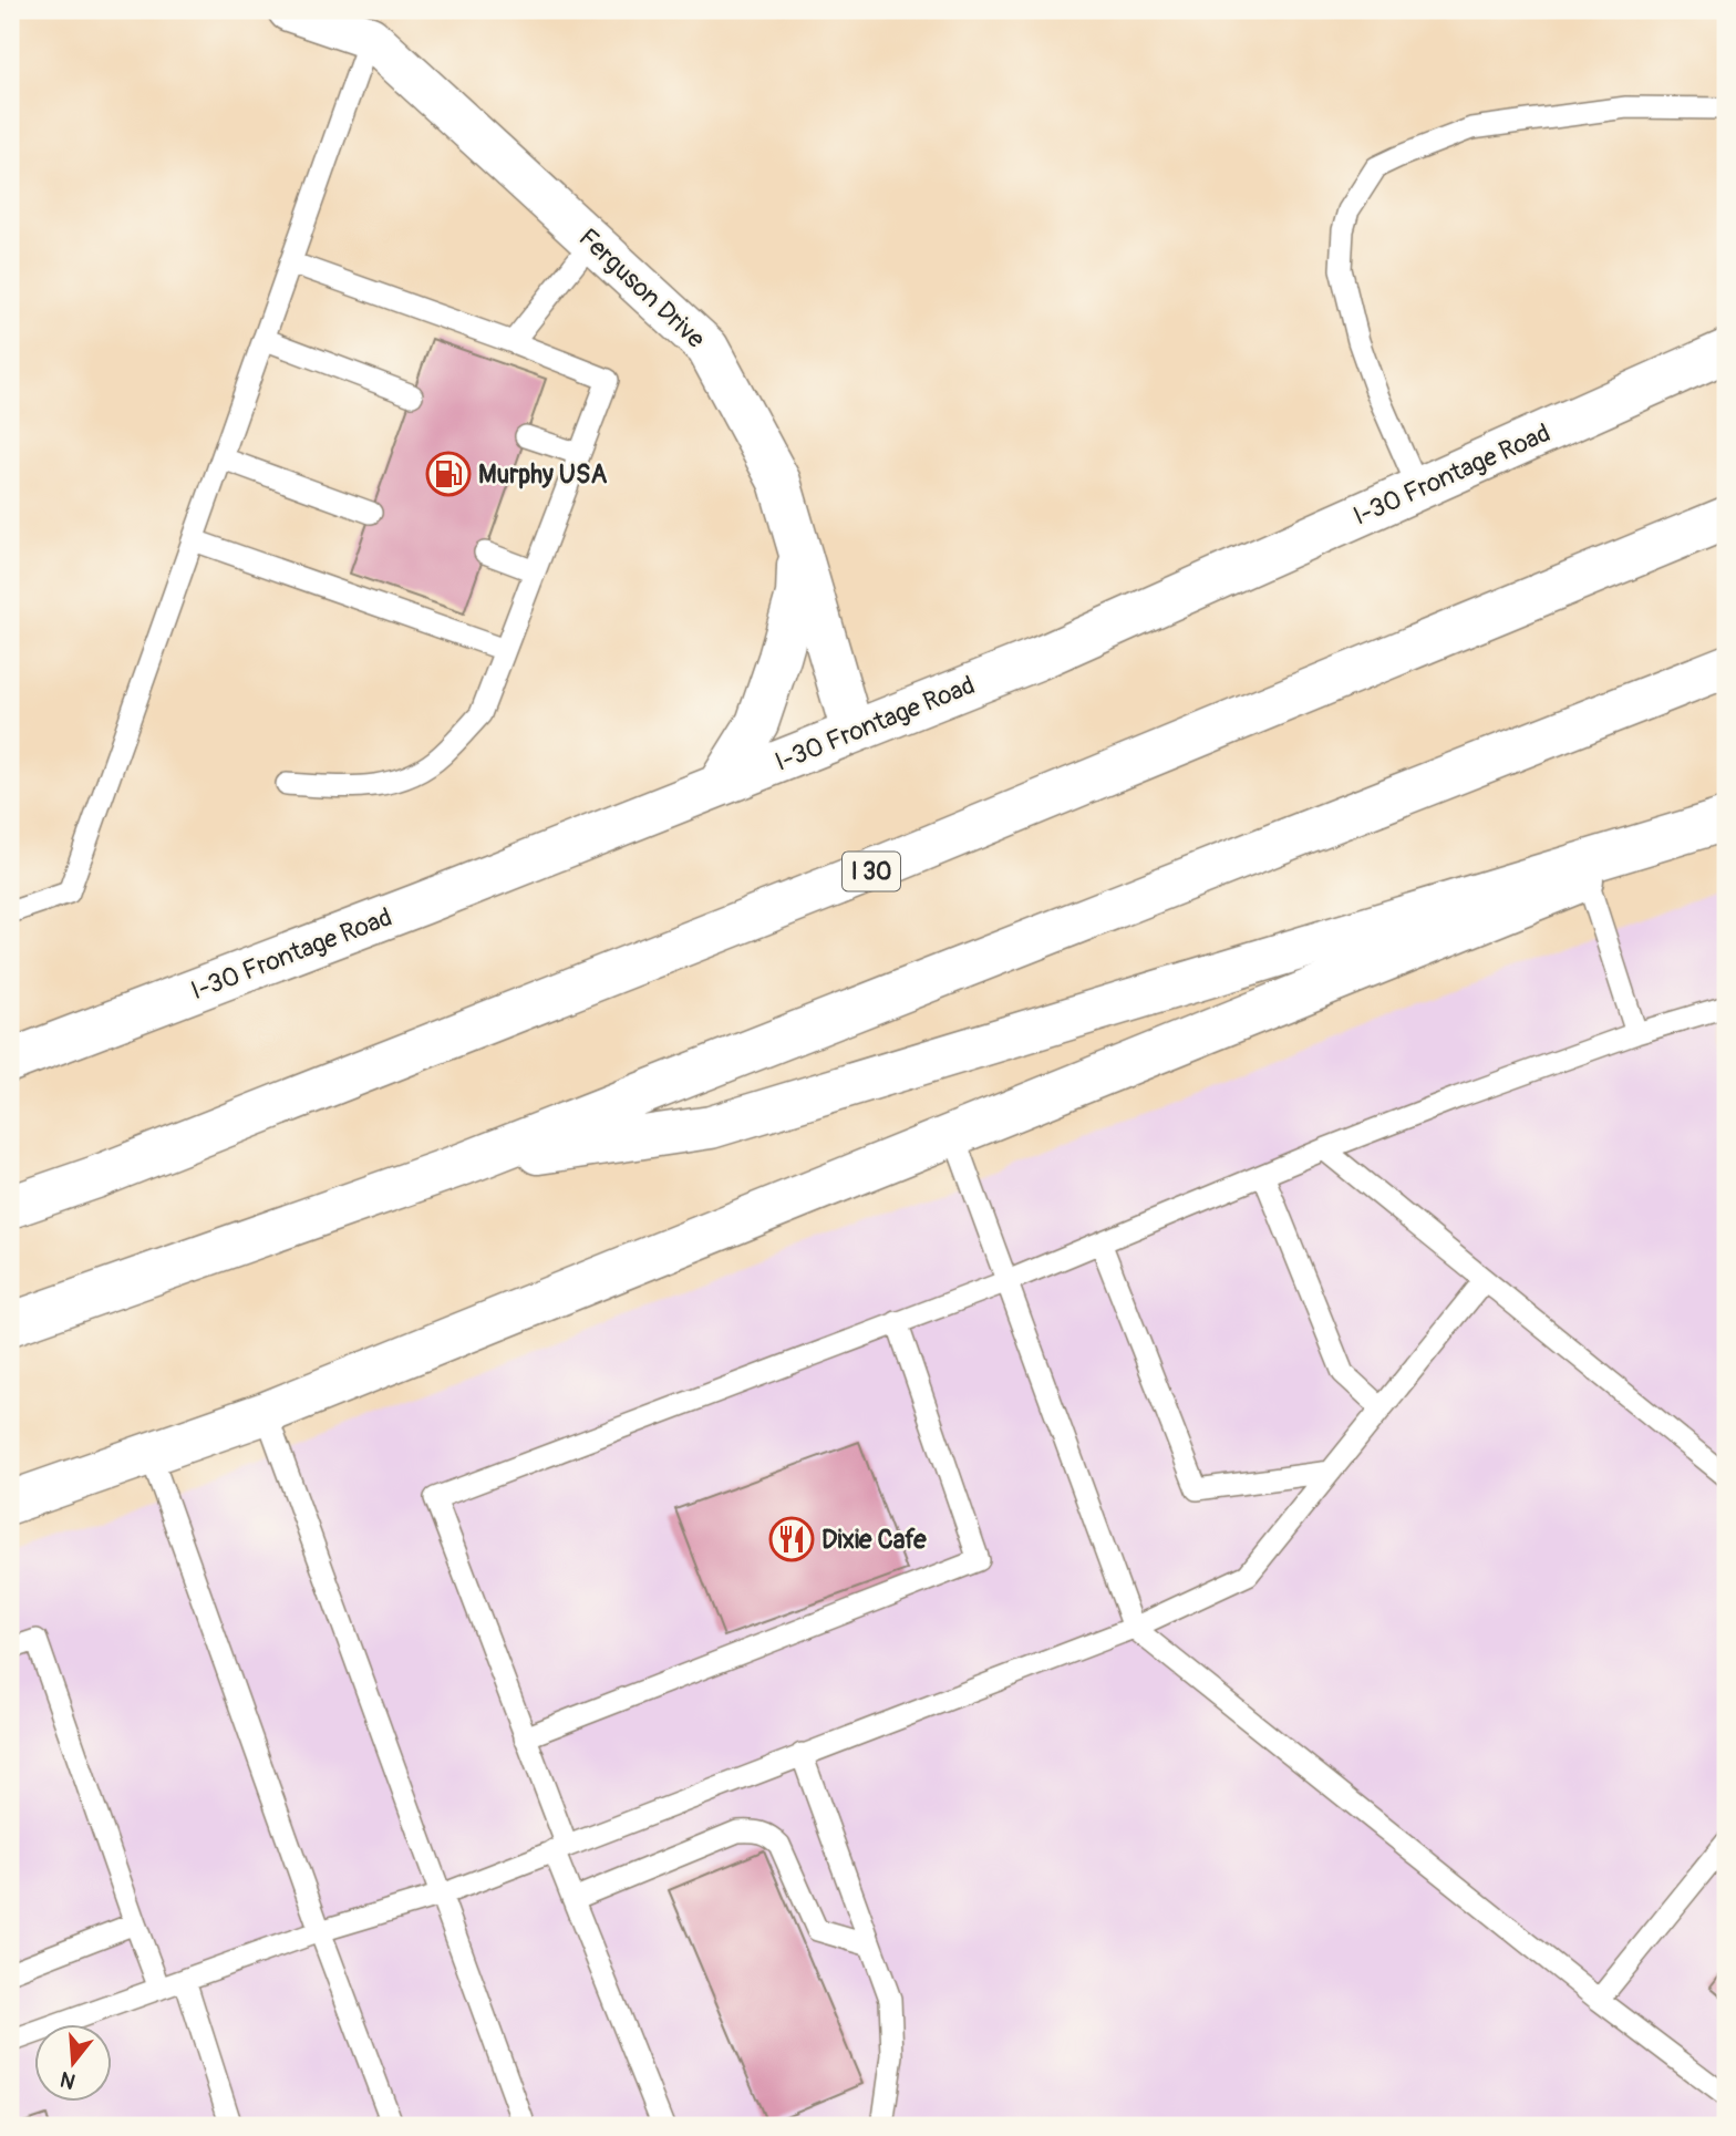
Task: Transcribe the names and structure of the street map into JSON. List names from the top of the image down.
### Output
{
  "streets": {
    "main road": ["Ferguson Drive", "I-30 Frontage Road", "I 30"]
  },
  "crossings": [
    ["Ferguson Drive", "I-30 Frontage Road"]
  ],
  "places": {
    "fuel station": ["Murphy USA"],
    "restaurant": ["Dixie Cafe"]
  },
  "north": "bottom"
}
